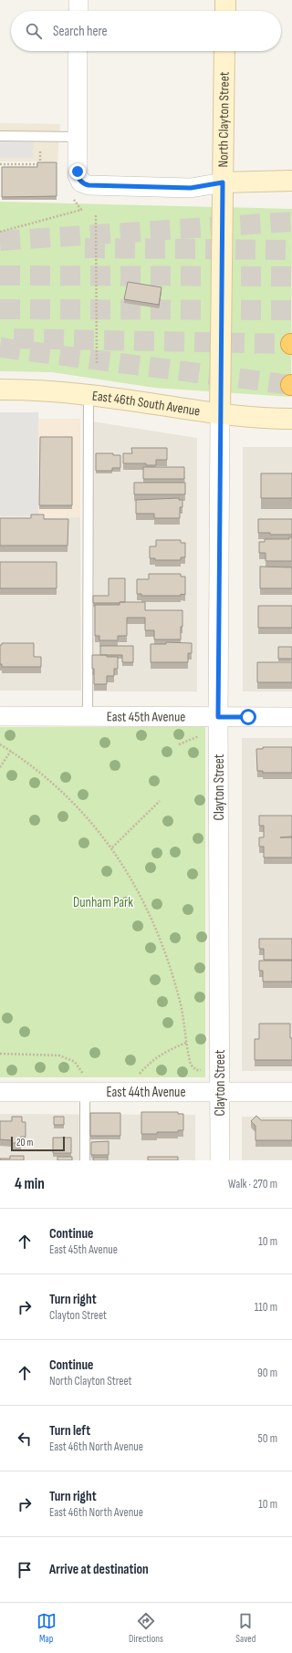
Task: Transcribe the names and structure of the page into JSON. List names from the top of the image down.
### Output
{
  "streets": {
    "main road": ["North Clayton Street", "East 46th South Avenue"],
    "street": ["East 45th Avenue", "Clayton Street", "East 44th Avenue"]
  },
  "crossings": [
    ["North Clayton Street", "East 46th South Avenue"],
    ["North Clayton Street", "Clayton Street"],
    ["East 46th South Avenue", "Clayton Street"],
    ["East 45th Avenue", "Clayton Street"],
    ["Clayton Street", "East 44th Avenue"]
  ],
  "parks": ["Dunham Park"],
  "scale_bar": "20 m",
  "page": {
    "search": "Search here",
    "scale": "20 m",
    "heading": ["4 min", "Walk · 270 m"],
    "list": [
      ["Continue", "East 45th Avenue", "10 m"],
      ["Turn right", "Clayton Street", "110 m"],
      ["Continue", "North Clayton Street", "90 m"],
      ["Turn left", "East 46th North Avenue", "50 m"],
      ["Turn right", "East 46th North Avenue", "10 m"],
      "Arrive at destination"
    ],
    "nav": ["Map", "Directions", "Saved"]
  }
}
